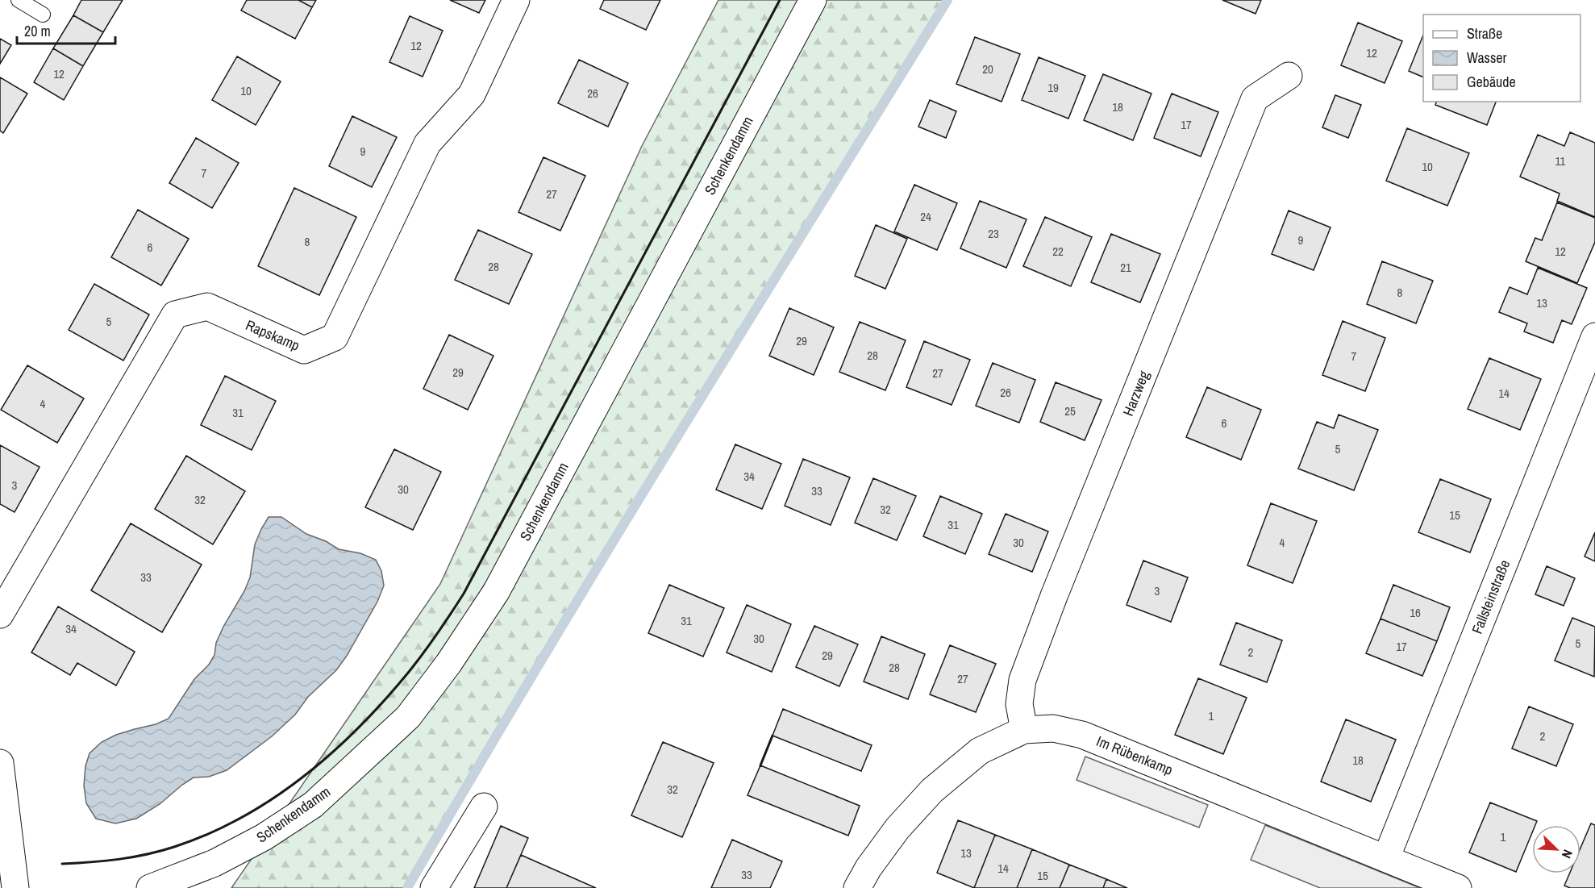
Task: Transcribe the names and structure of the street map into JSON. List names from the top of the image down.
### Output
{
  "streets": {
    "street": [
      "Schenkendamm",
      "Rapskamp",
      "Harzweg",
      "Fallsteinstraße",
      "Im Rübenkamp"
    ]
  },
  "crossings": [
    ["Harzweg", "Im Rübenkamp"],
    ["Fallsteinstraße", "Im Rübenkamp"]
  ],
  "house_numbers": [
    "12",
    "12",
    "20",
    "12",
    "19",
    "10",
    "26",
    "18",
    "17",
    "9",
    "11",
    "10",
    "7",
    "27",
    "24",
    "23",
    "9",
    "8",
    "6",
    "22",
    "12",
    "28",
    "21",
    "8",
    "13",
    "5",
    "29",
    "28",
    "7",
    "29",
    "27",
    "26",
    "14",
    "4",
    "25",
    "31",
    "6",
    "5",
    "34",
    "3",
    "30",
    "33",
    "32",
    "32",
    "15",
    "31",
    "30",
    "4",
    "33",
    "3",
    "16",
    "31",
    "34",
    "30",
    "5",
    "17",
    "2",
    "29",
    "28",
    "27",
    "1",
    "2",
    "18",
    "32",
    "1",
    "13",
    "14",
    "33",
    "15"
  ],
  "legend": ["Straße", "Wasser", "Gebäude"],
  "scale_bar": "20 m",
  "north": "bottom right"
}
